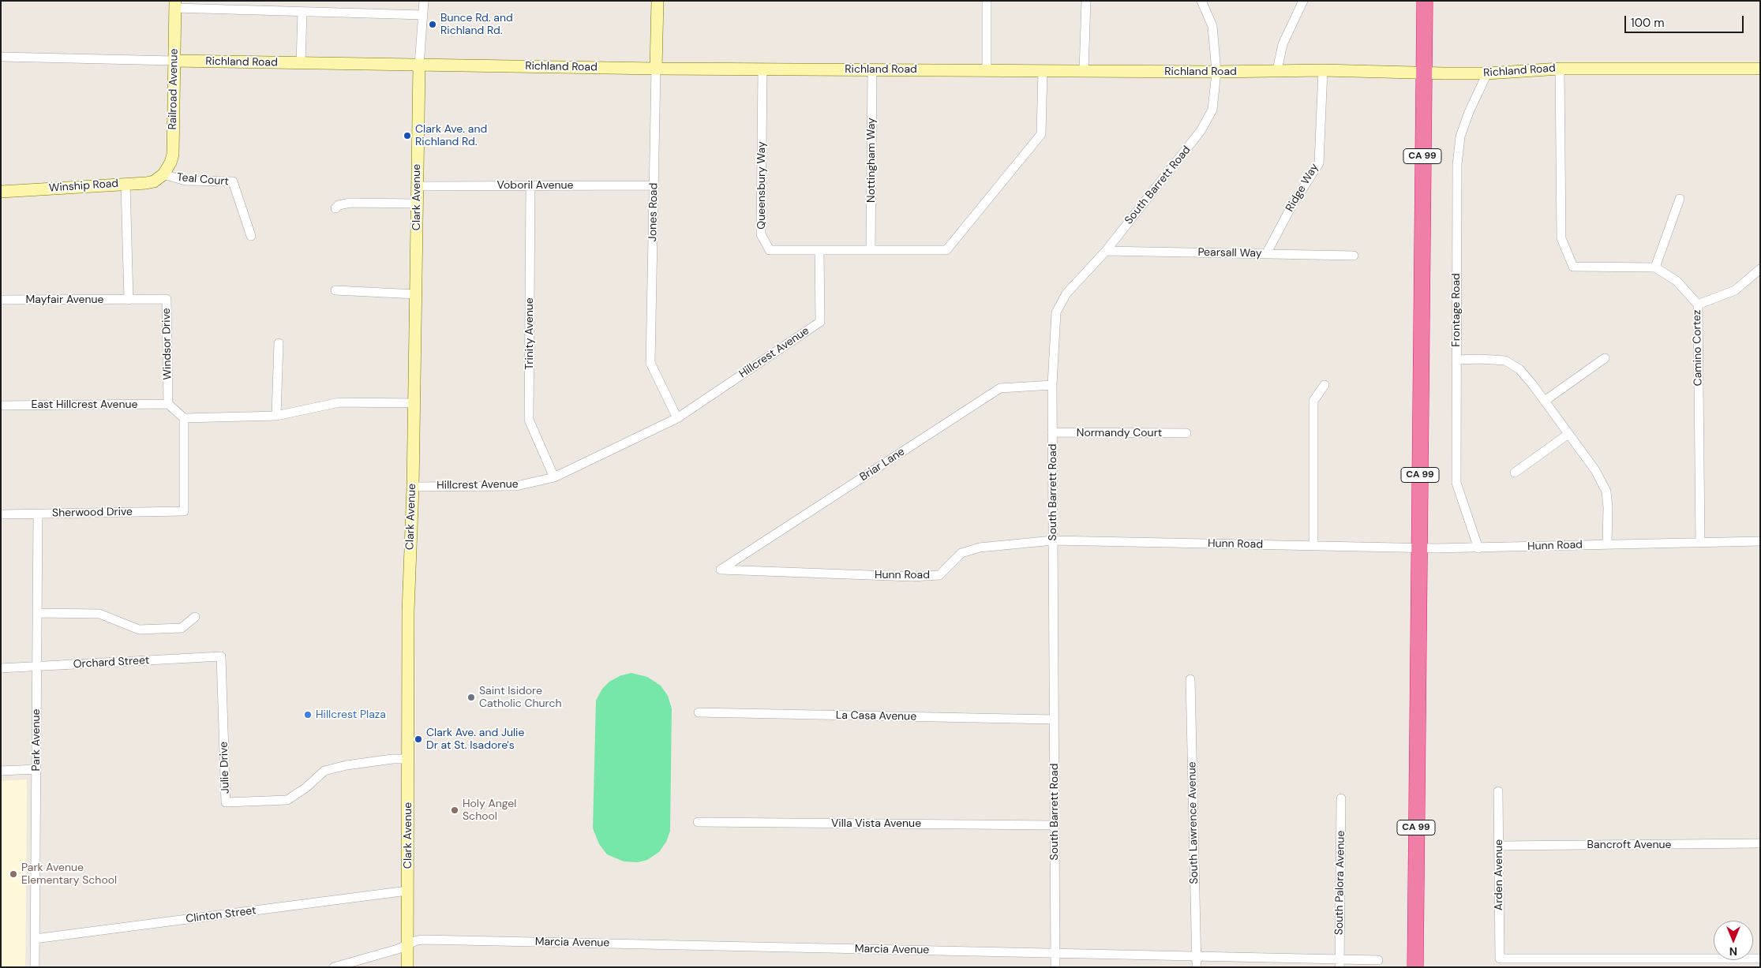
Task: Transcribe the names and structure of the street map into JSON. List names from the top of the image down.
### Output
{
  "streets": {
    "highway": ["CA 99"],
    "street": [
      "Richland Road",
      "Railroad Avenue",
      "Nottingham Way",
      "Teal Court",
      "Voboril Avenue",
      "Queensbury Way",
      "South Barrett Road",
      "Winship Road",
      "Ridge Way",
      "Clark Avenue",
      "Jones Road",
      "Pearsall Way",
      "Mayfair Avenue",
      "Frontage Road",
      "Trinity Avenue",
      "Windsor Drive",
      "Camino Cortez",
      "Hillcrest Avenue",
      "East Hillcrest Avenue",
      "Normandy Court",
      "Briar Lane",
      "Sherwood Drive",
      "Hunn Road",
      "Orchard Street",
      "La Casa Avenue",
      "Park Avenue",
      "Julie Drive",
      "South Lawrence Avenue",
      "Villa Vista Avenue",
      "Bancroft Avenue",
      "Arden Avenue",
      "South Palora Avenue",
      "Clinton Street",
      "Marcia Avenue"
    ]
  },
  "crossings": [
    ["Richland Road", "Railroad Avenue"],
    ["Richland Road", "CA 99"],
    ["Richland Road", "Nottingham Way"],
    ["Richland Road", "Queensbury Way"],
    ["Richland Road", "South Barrett Road"],
    ["Richland Road", "Ridge Way"],
    ["Richland Road", "Clark Avenue"],
    ["Richland Road", "Jones Road"],
    ["Richland Road", "Frontage Road"],
    ["Railroad Avenue", "Teal Court"],
    ["Railroad Avenue", "Winship Road"],
    ["CA 99", "Hunn Road"],
    ["Teal Court", "Winship Road"],
    ["Voboril Avenue", "Clark Avenue"],
    ["Voboril Avenue", "Jones Road"],
    ["Voboril Avenue", "Trinity Avenue"],
    ["Queensbury Way", "Hillcrest Avenue"],
    ["South Barrett Road", "Pearsall Way"],
    ["South Barrett Road", "Normandy Court"],
    ["South Barrett Road", "Briar Lane"],
    ["South Barrett Road", "Hunn Road"],
    ["South Barrett Road", "La Casa Avenue"],
    ["South Barrett Road", "Villa Vista Avenue"],
    ["South Barrett Road", "Marcia Avenue"],
    ["Ridge Way", "Pearsall Way"],
    ["Clark Avenue", "Hillcrest Avenue"],
    ["Clark Avenue", "Julie Drive"],
    ["Clark Avenue", "Clinton Street"],
    ["Clark Avenue", "Marcia Avenue"],
    ["Jones Road", "Hillcrest Avenue"],
    ["Mayfair Avenue", "Windsor Drive"],
    ["Frontage Road", "Hunn Road"],
    ["Trinity Avenue", "Hillcrest Avenue"],
    ["Windsor Drive", "East Hillcrest Avenue"],
    ["Camino Cortez", "Hunn Road"],
    ["Briar Lane", "Hunn Road"],
    ["Sherwood Drive", "Park Avenue"],
    ["Orchard Street", "Park Avenue"],
    ["Orchard Street", "Julie Drive"],
    ["Park Avenue", "Clinton Street"],
    ["South Lawrence Avenue", "Marcia Avenue"],
    ["Bancroft Avenue", "Arden Avenue"],
    ["South Palora Avenue", "Marcia Avenue"]
  ],
  "places": [
    "Bunce Rd. and Richland Rd.",
    "Clark Ave. and Richland Rd.",
    "Saint Isidore Catholic Church",
    "Hillcrest Plaza",
    "Clark Ave. and Julie Dr at St. Isadore's",
    "Holy Angel School",
    "Park Avenue Elementary School"
  ],
  "scale_bar": "100 m",
  "north": "bottom"
}
